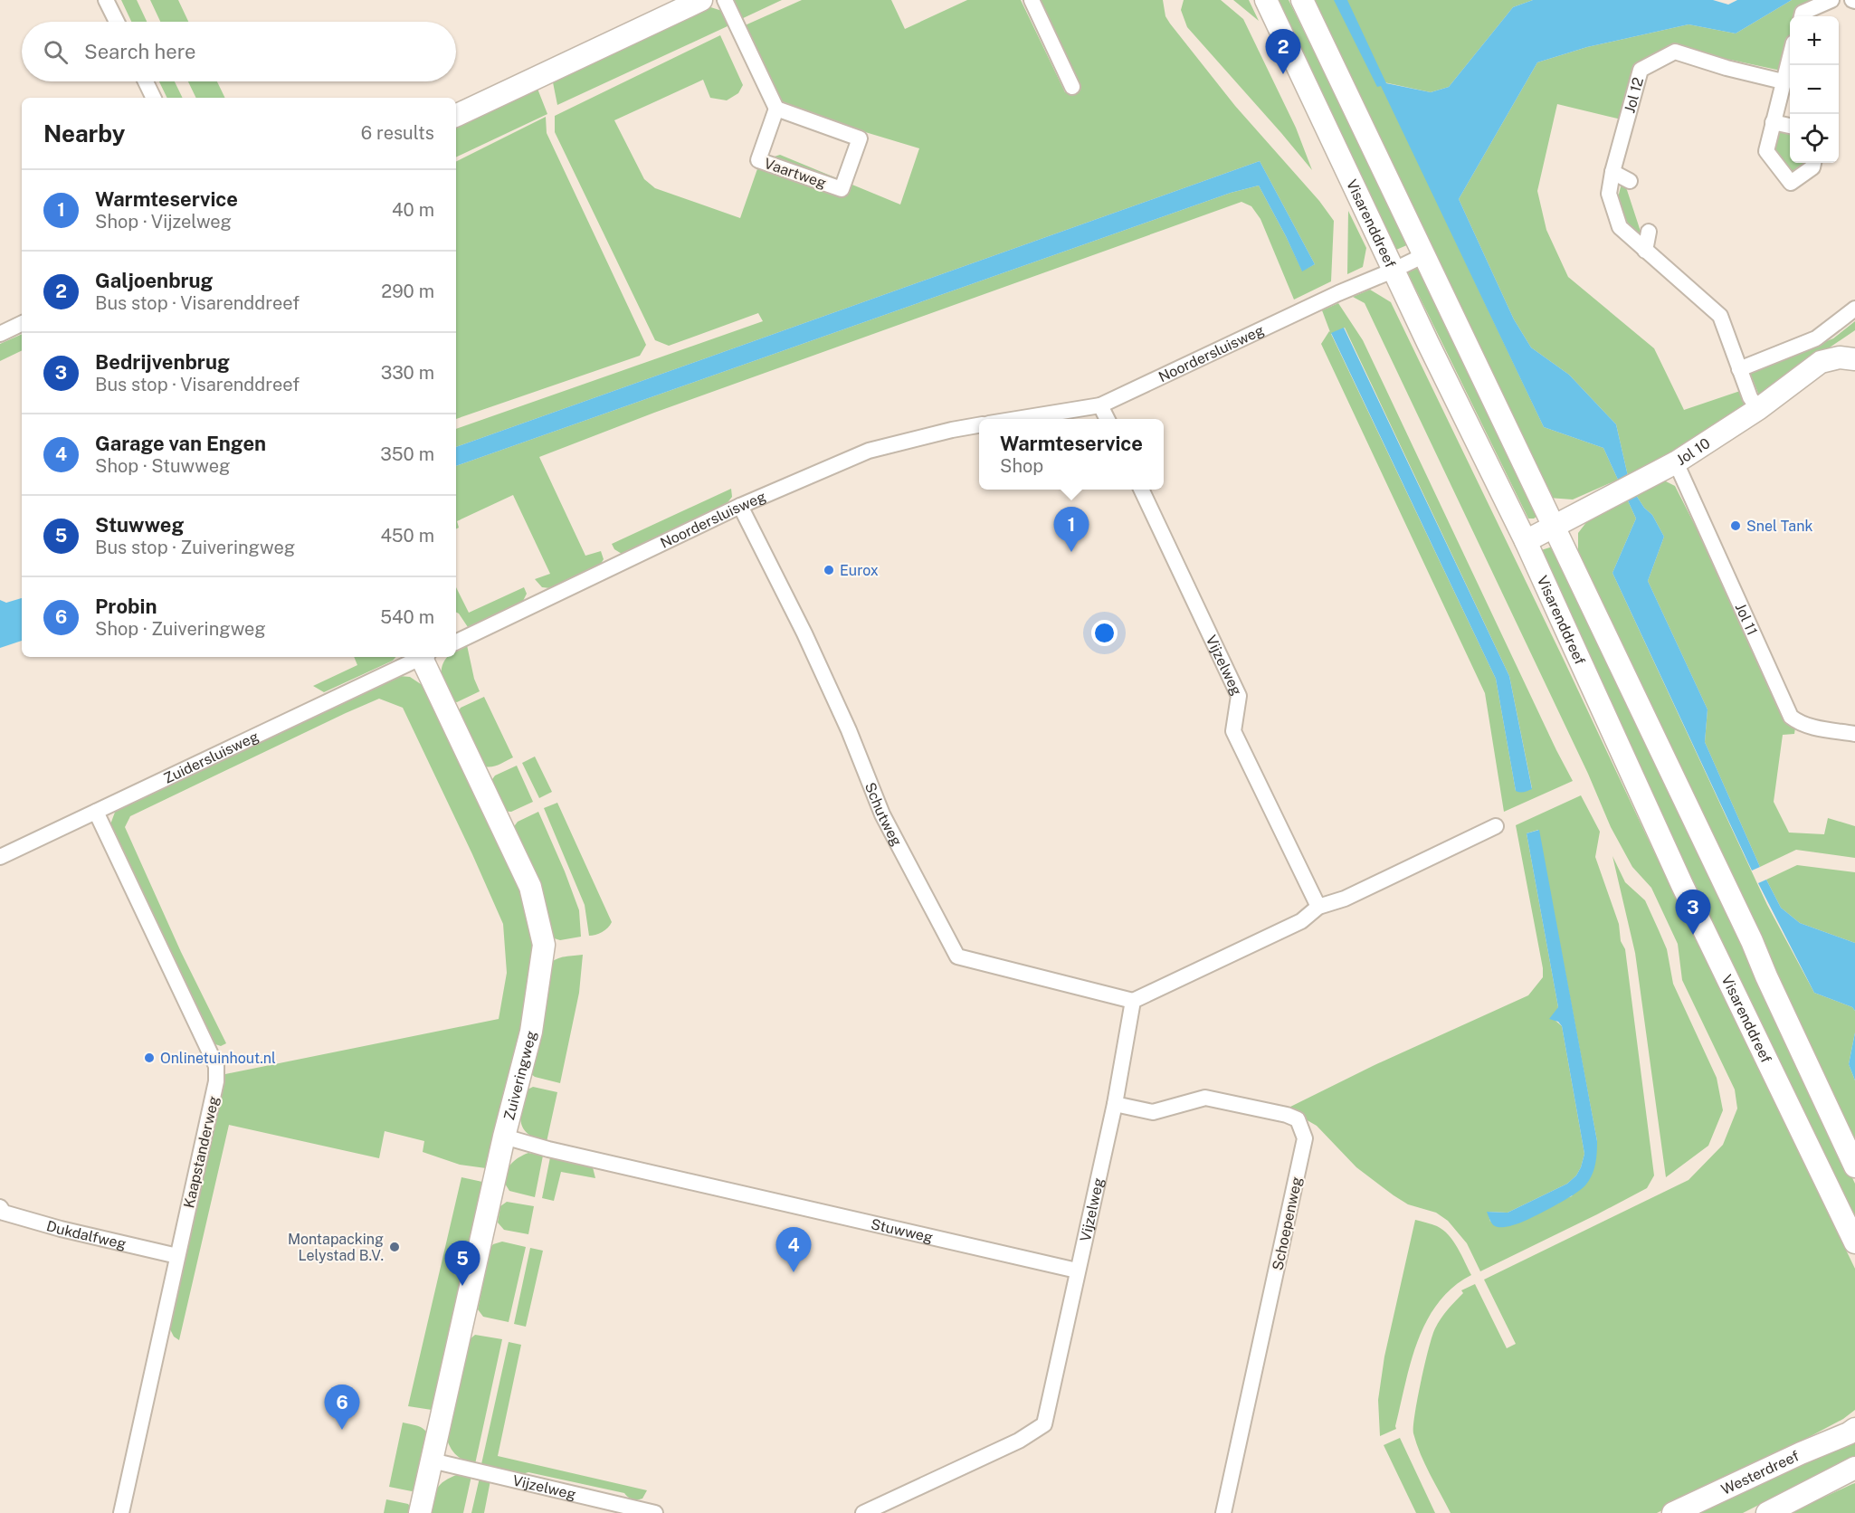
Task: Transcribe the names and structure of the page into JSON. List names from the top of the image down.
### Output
{
  "streets": {
    "main road": [
      "Visarenddreef",
      "Jol 10",
      "Zuiveringweg",
      "Westerdreef"
    ],
    "street": [
      "Jol 12",
      "Vaartweg",
      "Noordersluisweg",
      "Jol 11",
      "Vijzelweg",
      "Zuidersluisweg",
      "Schutweg",
      "Kaapstanderweg",
      "Schoepenweg",
      "Stuwweg",
      "Dukdalfweg"
    ]
  },
  "crossings": [
    ["Jol 12", "Jol 10"],
    ["Visarenddreef", "Noordersluisweg"],
    ["Visarenddreef", "Jol 10"],
    ["Noordersluisweg", "Schutweg"],
    ["Jol 10", "Jol 11"],
    ["Vijzelweg", "Schutweg"],
    ["Vijzelweg", "Zuiveringweg"],
    ["Vijzelweg", "Schoepenweg"],
    ["Vijzelweg", "Stuwweg"],
    ["Zuidersluisweg", "Kaapstanderweg"],
    ["Zuiveringweg", "Stuwweg"],
    ["Kaapstanderweg", "Dukdalfweg"]
  ],
  "places": [
    "Snel Tank",
    "Eurox",
    "Onlinetuinhout.nl",
    "Montapacking Lelystad B.V."
  ],
  "page": {
    "map_buttons": ["+", "−"],
    "search": "Search here",
    "pins": [
      "2",
      "1",
      "3",
      "4",
      "5",
      "6"
    ],
    "heading": ["Nearby", "6 results"],
    "list": [
      {
        "mark": "1",
        "name": "Warmteservice",
        "note": "Shop · Vijzelweg",
        "value": "40 m"
      },
      {
        "mark": "2",
        "name": "Galjoenbrug",
        "note": "Bus stop · Visarenddreef",
        "value": "290 m"
      },
      {
        "mark": "3",
        "name": "Bedrijvenbrug",
        "note": "Bus stop · Visarenddreef",
        "value": "330 m"
      },
      {
        "mark": "4",
        "name": "Garage van Engen",
        "note": "Shop · Stuwweg",
        "value": "350 m"
      },
      {
        "mark": "5",
        "name": "Stuwweg",
        "note": "Bus stop · Zuiveringweg",
        "value": "450 m"
      },
      {
        "mark": "6",
        "name": "Probin",
        "note": "Shop · Zuiveringweg",
        "value": "540 m"
      }
    ],
    "popup": ["Warmteservice", "Shop"]
  }
}
